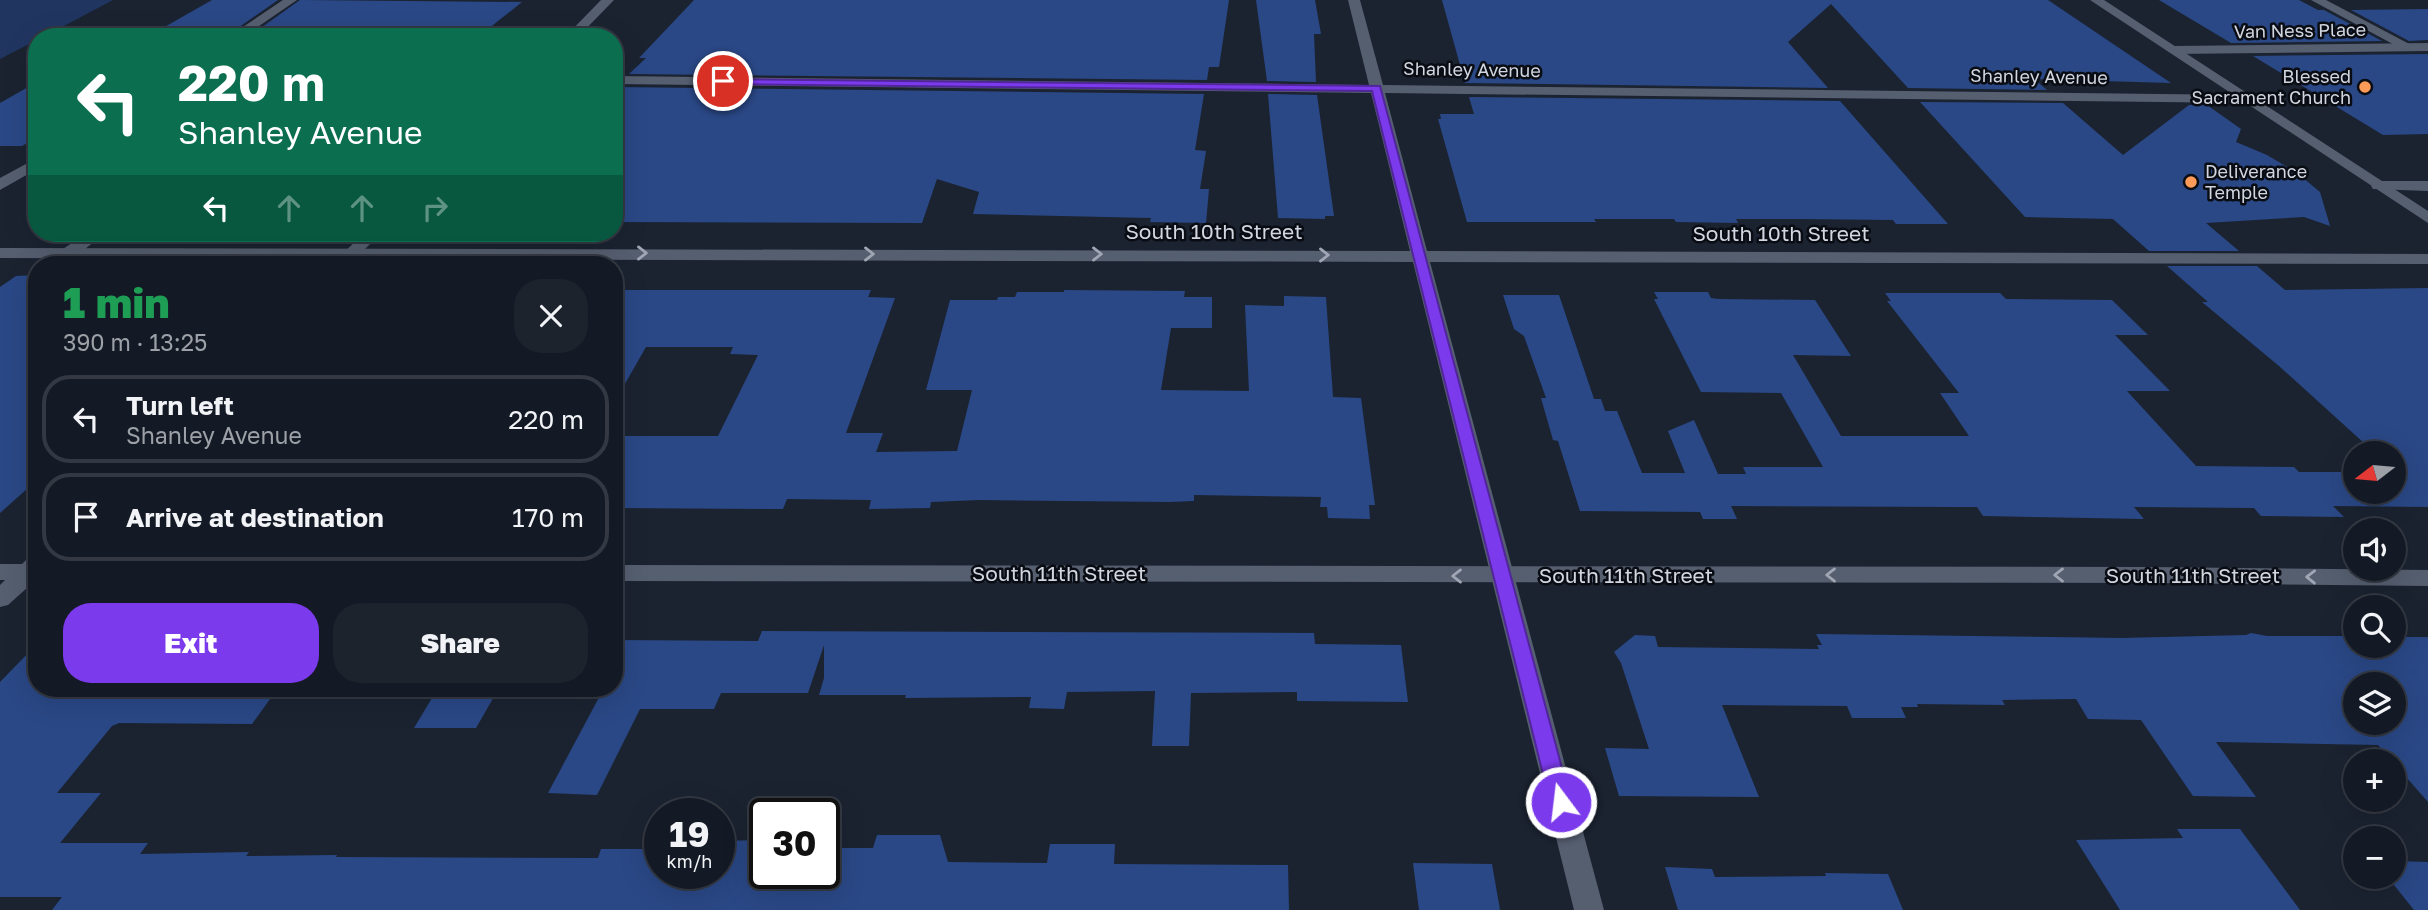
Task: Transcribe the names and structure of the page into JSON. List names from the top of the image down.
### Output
{
  "streets": {
    "street": [
      "Van Ness Place",
      "Shanley Avenue",
      "South 10th Street",
      "South 11th Street"
    ]
  },
  "one_way": ["South 10th Street", "South 11th Street"],
  "places": ["Blessed Sacrament Church", "Deliverance Temple"],
  "north": "left",
  "page": {
    "turn": ["220 m", "Shanley Avenue"],
    "heading": ["1 min", "390 m · 13:25"],
    "list": [
      {
        "name": "Turn left",
        "note": "Shanley Avenue",
        "value": "220 m"
      },
      {
        "name": "Arrive at destination",
        "value": "170 m"
      }
    ],
    "map_buttons": ["+", "−"],
    "buttons": ["Exit", "Share"],
    "speed": "19 km/h",
    "limit": "30"
  }
}
